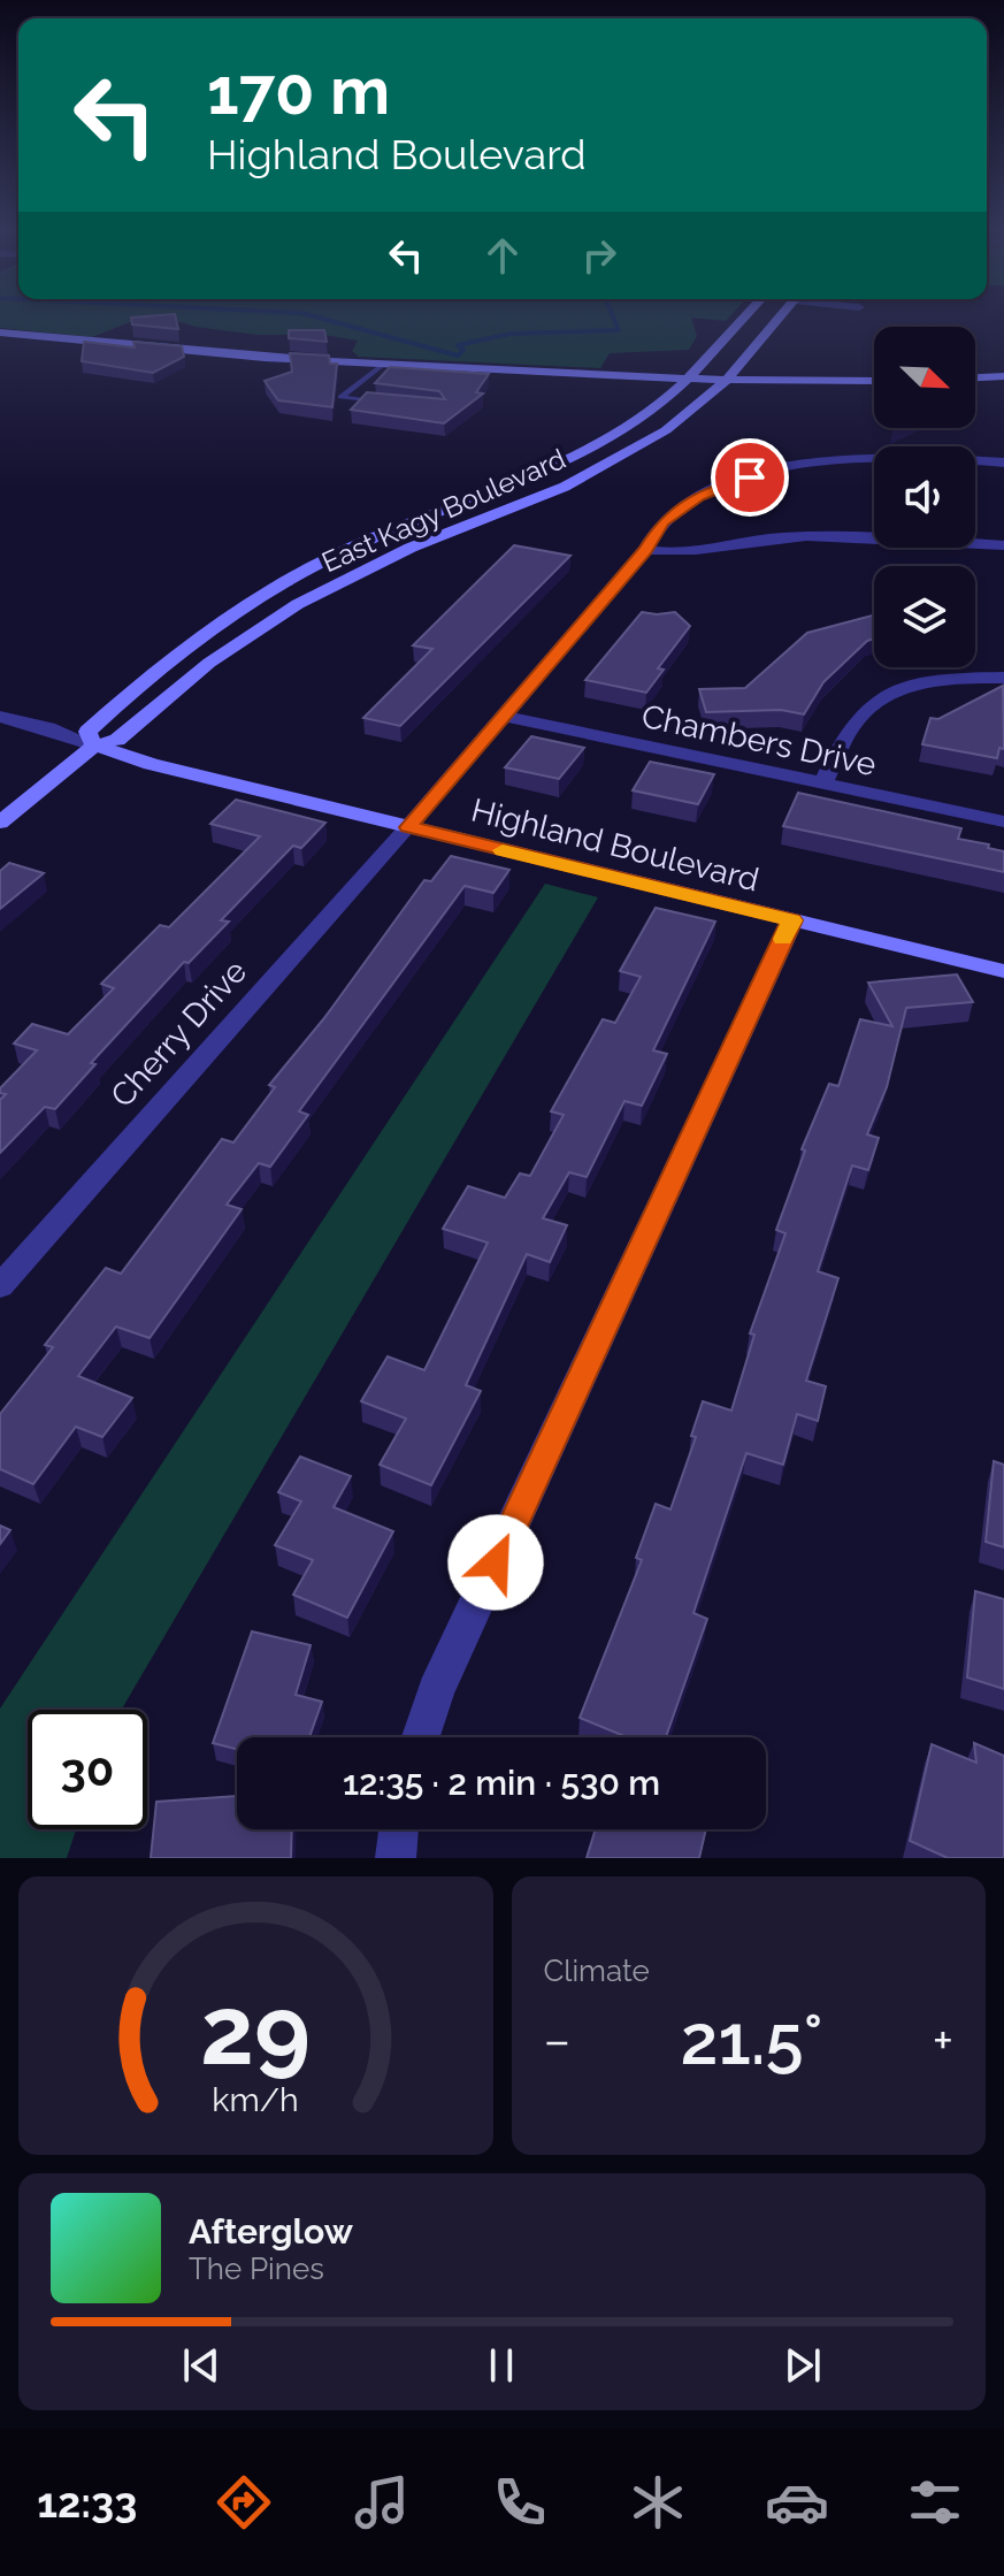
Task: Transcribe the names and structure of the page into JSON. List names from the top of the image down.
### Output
{
  "streets": {
    "main road": ["East Kagy Boulevard", "Highland Boulevard"],
    "street": ["Chambers Drive", "Cherry Drive"]
  },
  "crossings": [
    ["East Kagy Boulevard", "Highland Boulevard"],
    ["Chambers Drive", "Cherry Drive"],
    ["Highland Boulevard", "Cherry Drive"]
  ],
  "north": "bottom right",
  "page": {
    "turn": ["170 m", "Highland Boulevard"],
    "limit": "30",
    "trip": "12:35 · 2 min · 530 m",
    "tile": "Climate",
    "heat": ["−", "21.5°", "+"],
    "song": ["Afterglow", "The Pines"],
    "tabs": "12:33",
    "gauge": ["29", "km/h"]
  }
}
